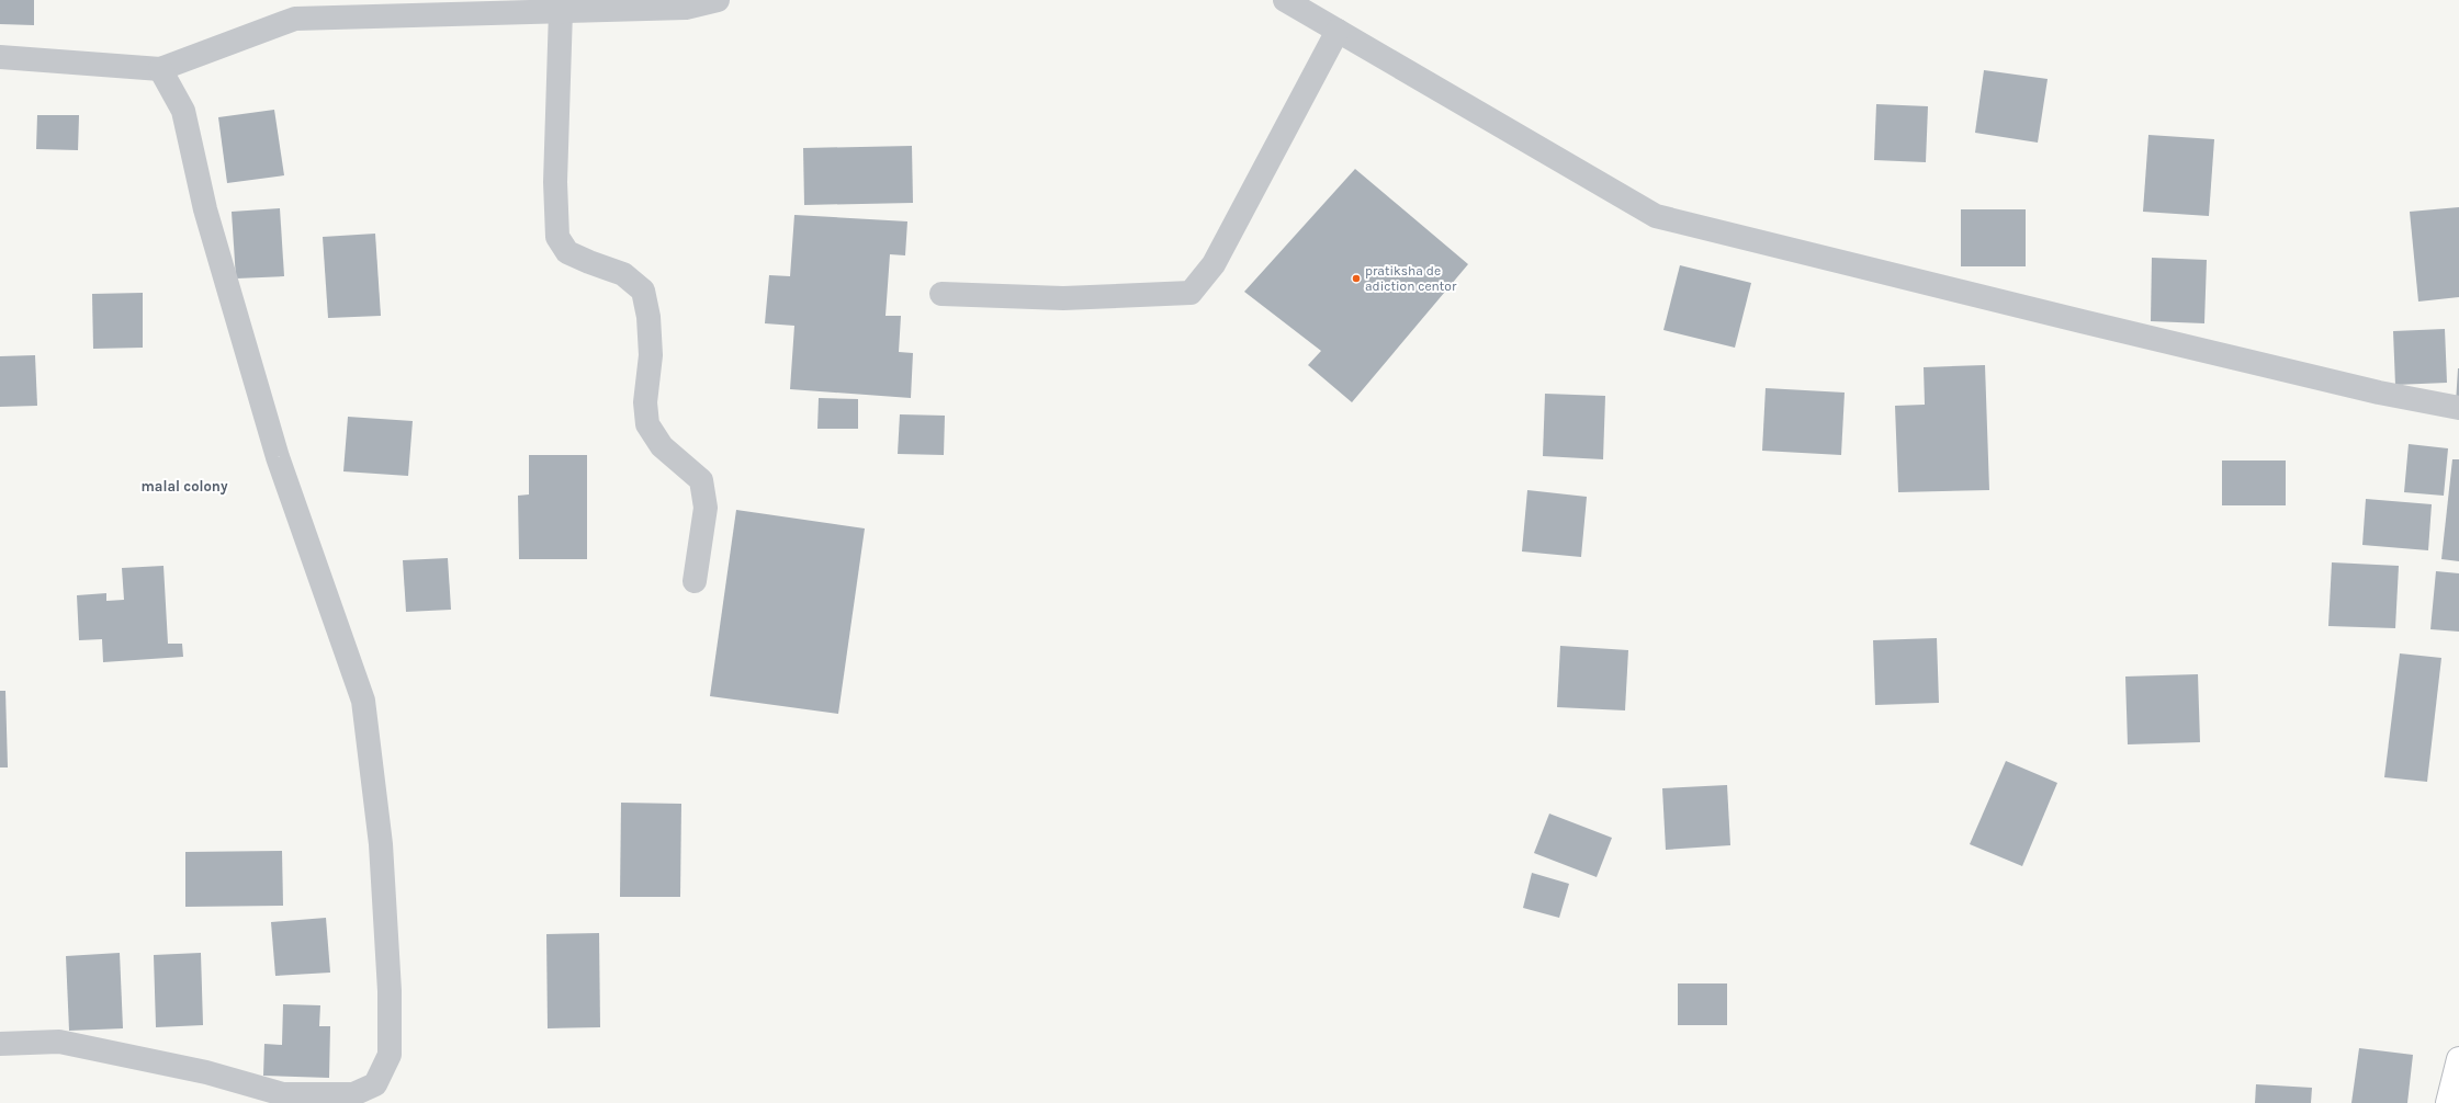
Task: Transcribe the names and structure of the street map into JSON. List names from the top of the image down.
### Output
{
  "districts": ["malal colony"],
  "places": ["pratiksha de adiction centor"]
}
